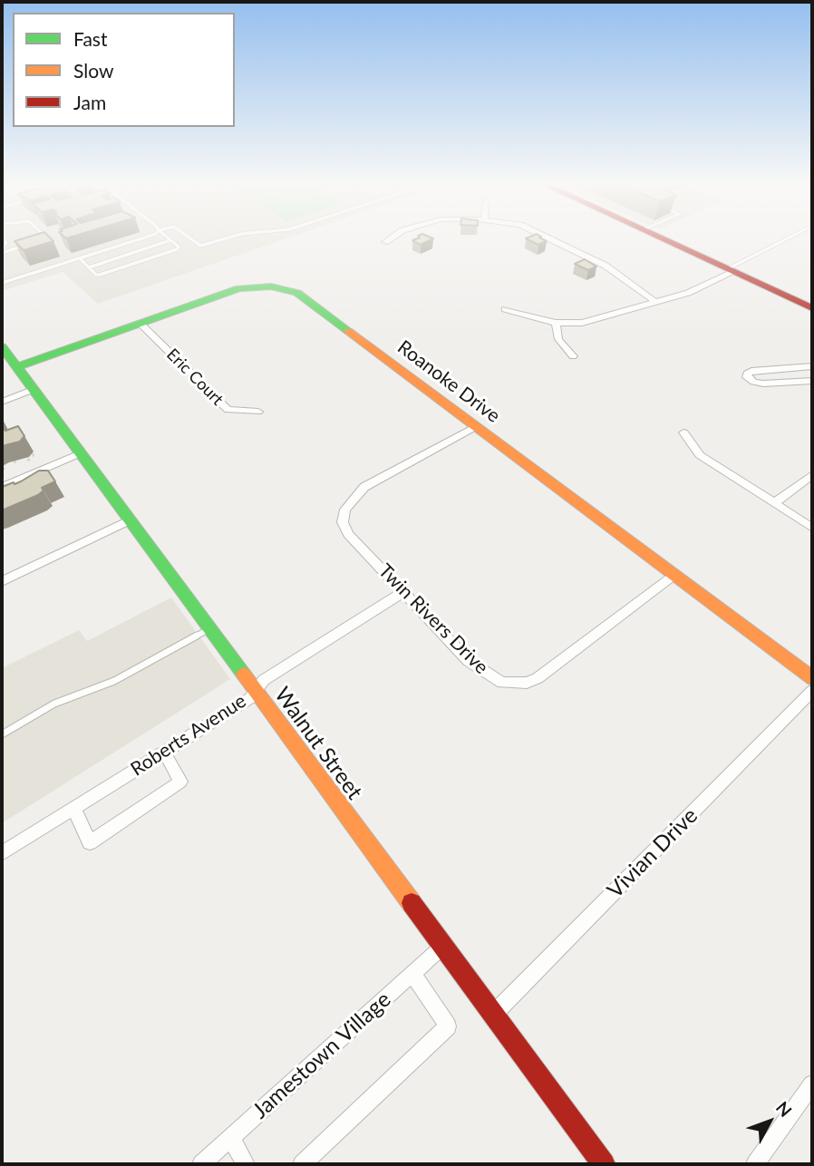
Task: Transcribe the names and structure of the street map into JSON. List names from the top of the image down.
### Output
{
  "streets": {
    "street": [
      "Eric Court",
      "Roanoke Drive",
      "Twin Rivers Drive",
      "Roberts Avenue",
      "Walnut Street",
      "Vivian Drive",
      "Jamestown Village"
    ]
  },
  "crossings": [
    ["Eric Court", "Roanoke Drive"],
    ["Roanoke Drive", "Twin Rivers Drive"],
    ["Roanoke Drive", "Walnut Street"],
    ["Twin Rivers Drive", "Roberts Avenue"],
    ["Roberts Avenue", "Walnut Street"],
    ["Walnut Street", "Vivian Drive"],
    ["Walnut Street", "Jamestown Village"]
  ],
  "legend": ["Fast", "Slow", "Jam"],
  "north": "top right"
}
